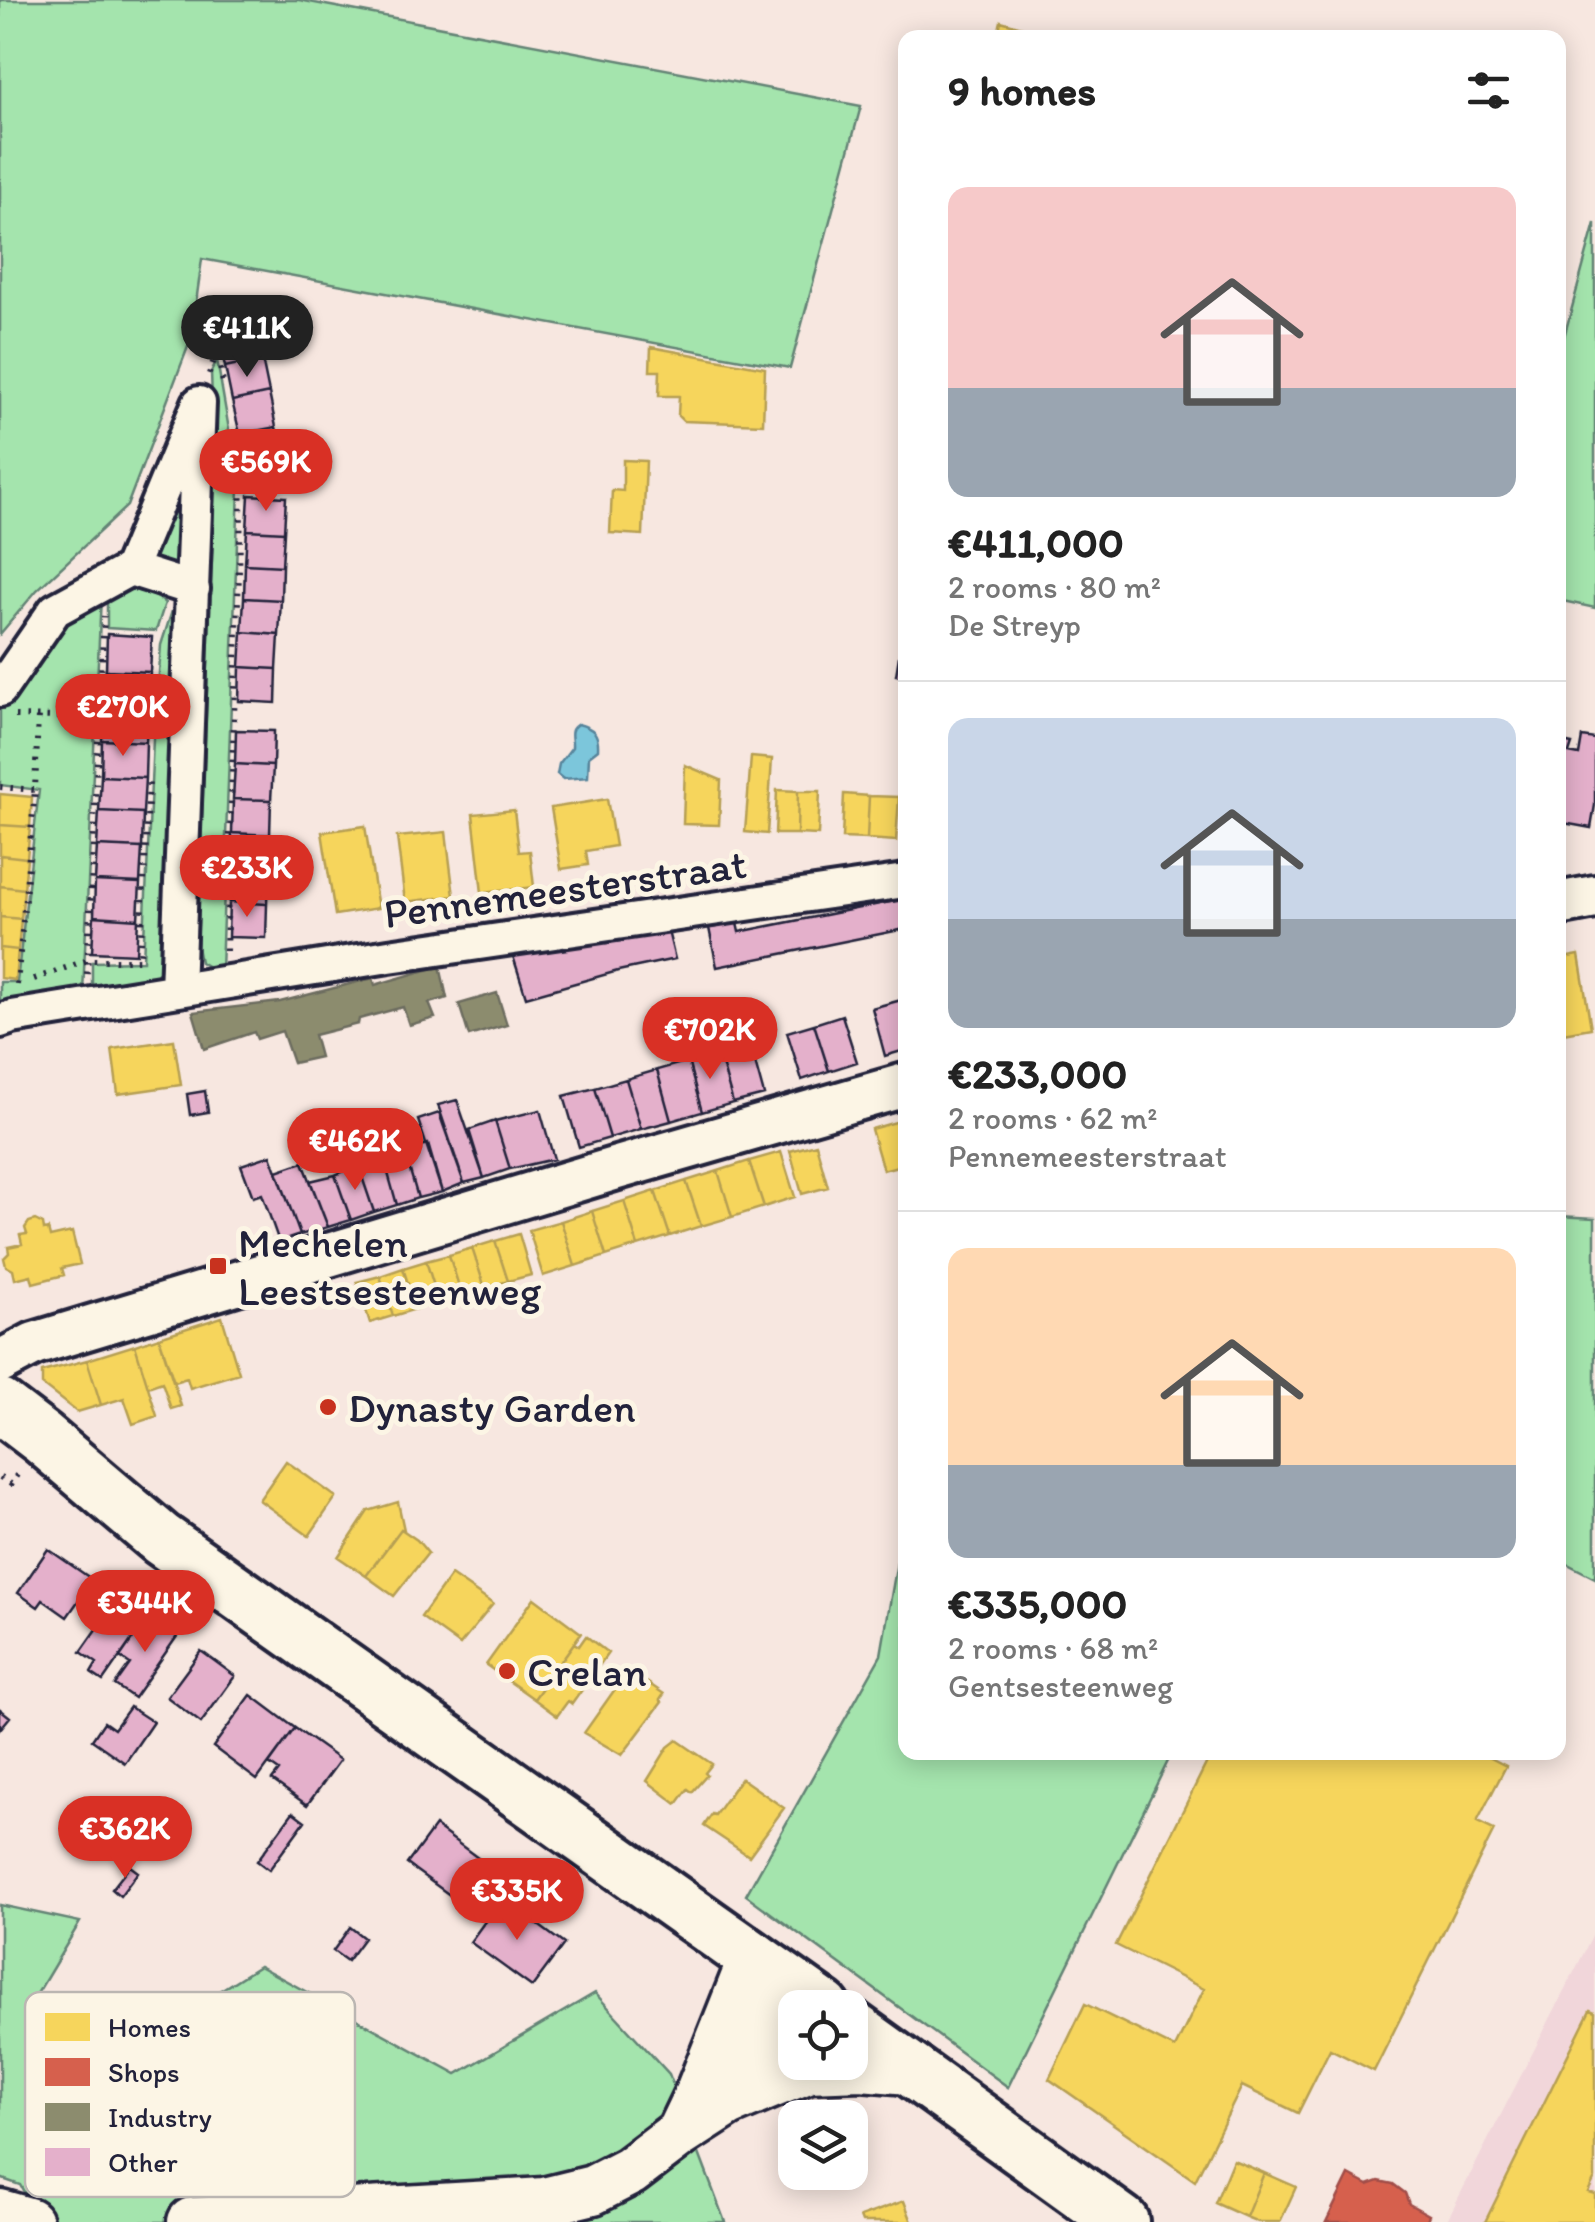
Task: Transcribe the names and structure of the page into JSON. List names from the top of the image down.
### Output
{
  "streets": {
    "street": ["Pennemeesterstraat"]
  },
  "places": {
    "transit": ["Mechelen Leestsesteenweg"],
    "other": ["Dynasty Garden", "Crelan"]
  },
  "legend": [
    "Homes",
    "Shops",
    "Industry",
    "Other"
  ],
  "page": {
    "heading": "9 homes",
    "list": [
      {
        "name": "€411,000",
        "note": "2 rooms · 80 m² · De Streyp"
      },
      {
        "name": "€233,000",
        "note": "2 rooms · 62 m² · Pennemeesterstraat"
      },
      {
        "name": "€335,000",
        "note": "2 rooms · 68 m² · Gentsesteenweg"
      }
    ],
    "price": [
      "€411K",
      "€569K",
      "€270K",
      "€233K",
      "€702K",
      "€462K",
      "€344K",
      "€362K",
      "€335K"
    ]
  }
}
